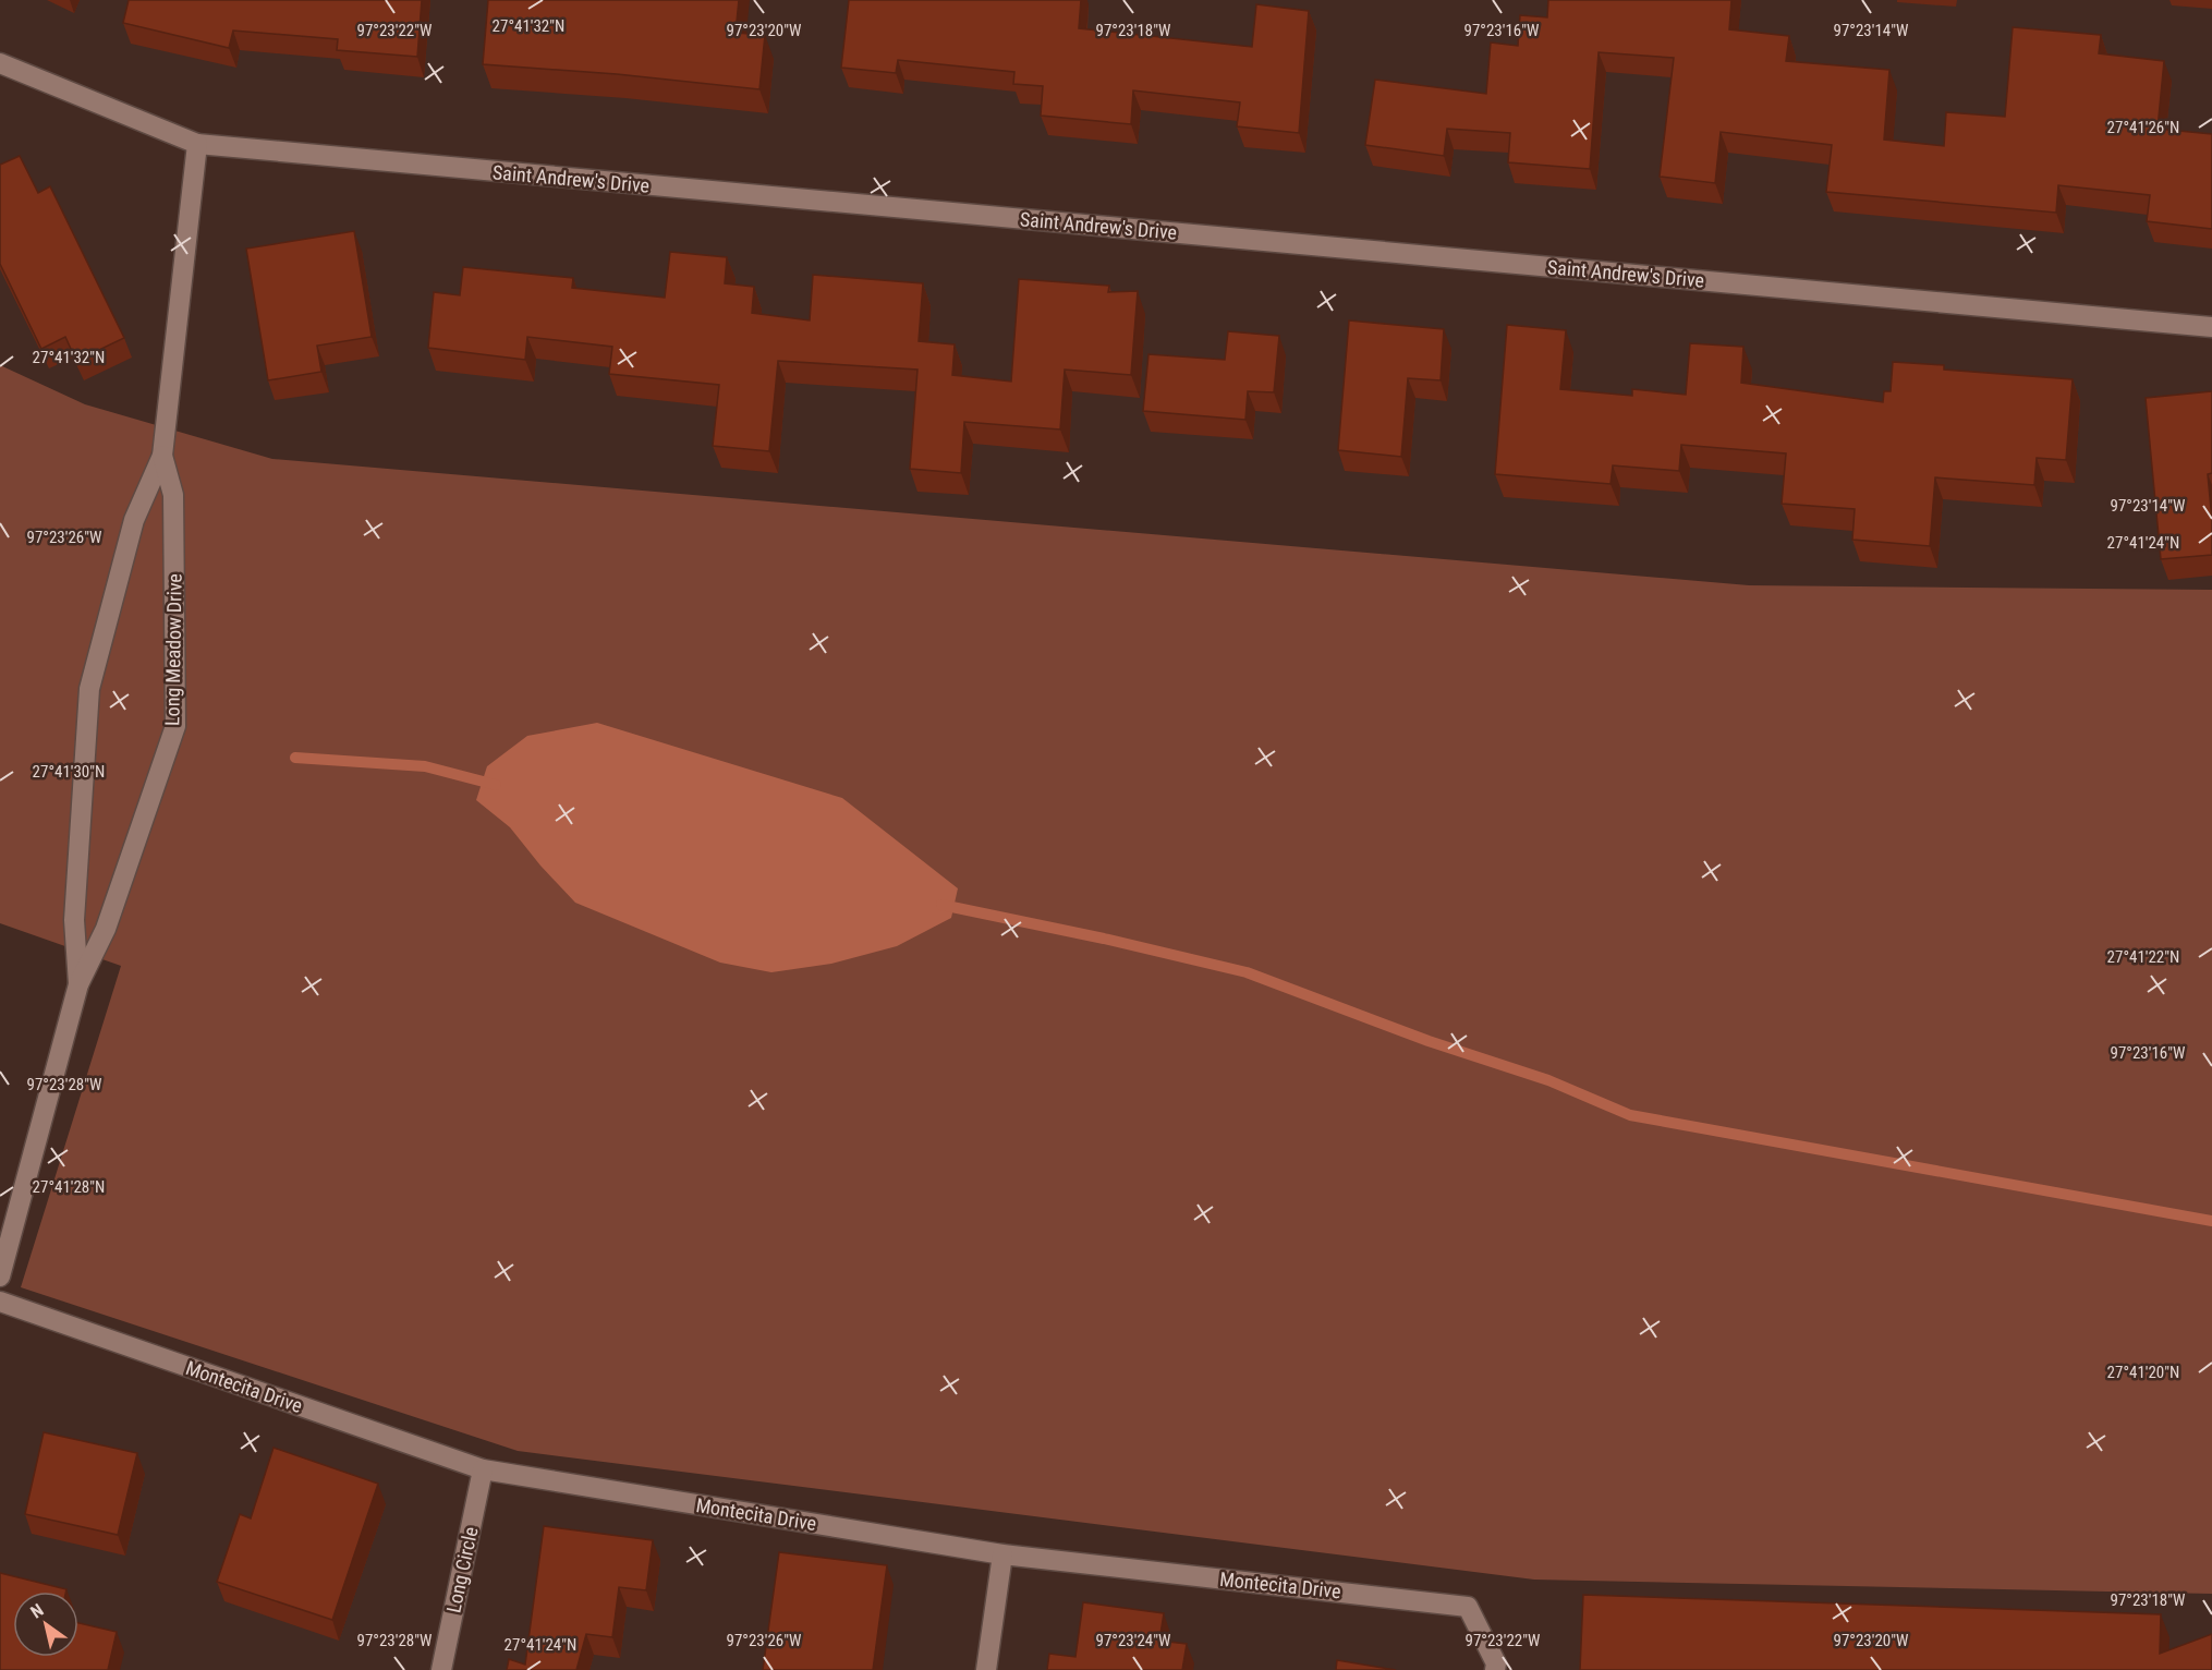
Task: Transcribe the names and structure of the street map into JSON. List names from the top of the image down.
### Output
{
  "streets": {
    "street": [
      "Saint Andrew's Drive",
      "Long Meadow Drive",
      "Montecita Drive",
      "Long Circle"
    ]
  },
  "crossings": [
    ["Saint Andrew's Drive", "Long Meadow Drive"],
    ["Montecita Drive", "Long Circle"]
  ],
  "north": "top left",
  "coordinates": [
    "27°41'32\"N",
    "97°23'22\"W",
    "97°23'20\"W",
    "97°23'18\"W",
    "97°23'16\"W",
    "97°23'14\"W",
    "27°41'26\"N",
    "97°23'26\"W",
    "27°41'24\"N",
    "27°41'30\"N",
    "27°41'22\"N",
    "97°23'28\"W",
    "27°41'28\"N",
    "27°41'20\"N",
    "97°23'24\"W"
  ]
}
